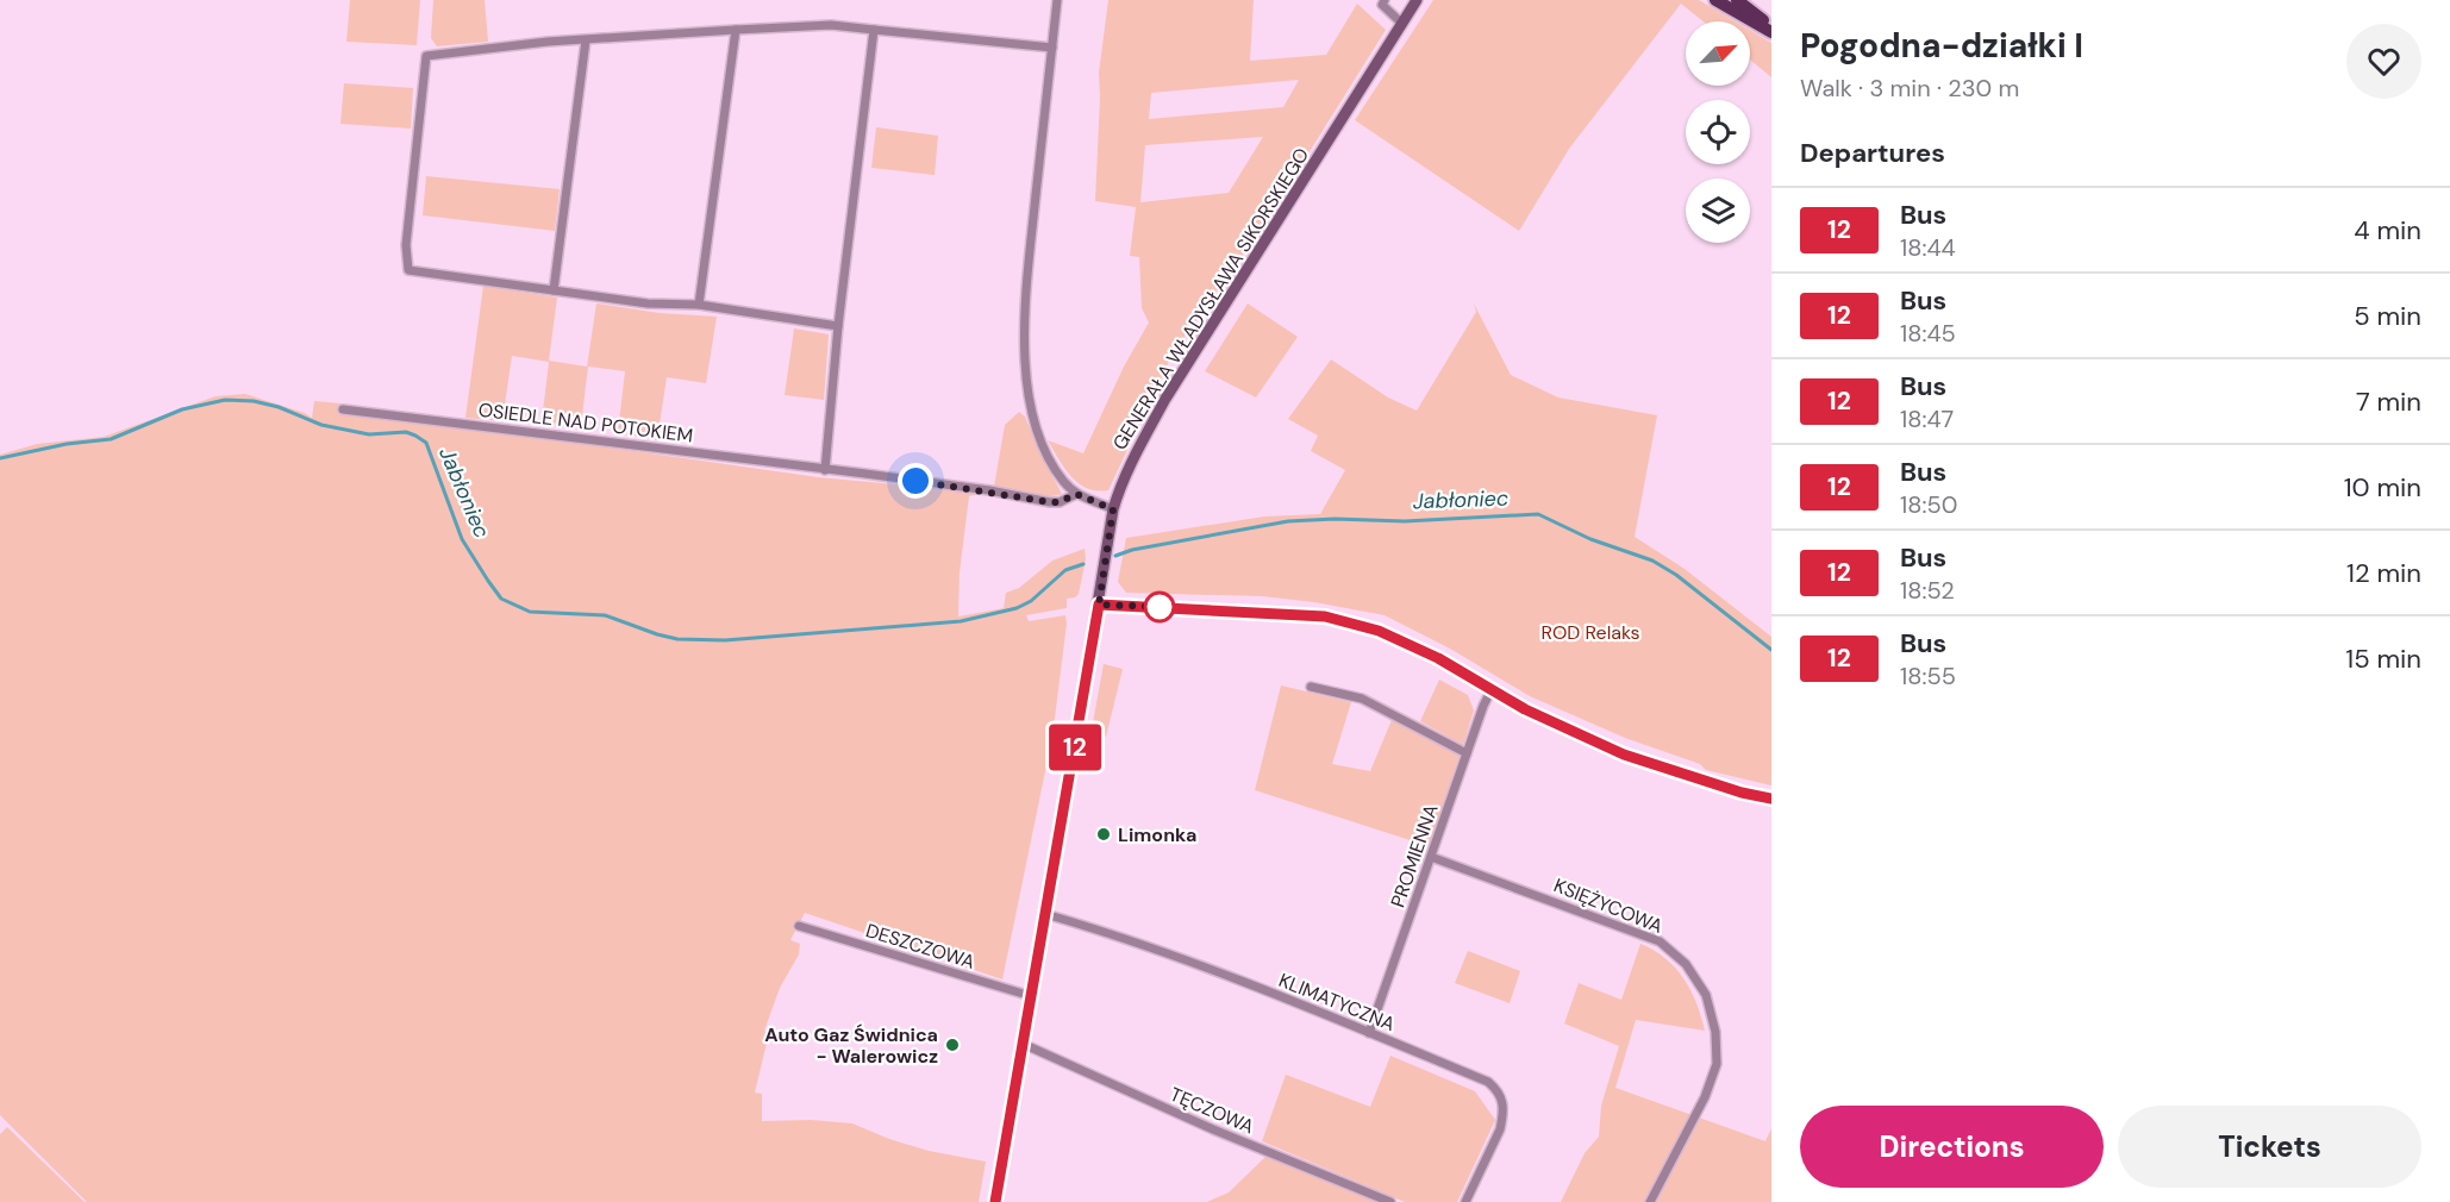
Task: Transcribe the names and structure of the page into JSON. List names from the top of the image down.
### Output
{
  "streets": {
    "street": [
      "GENERAŁA WŁADYSŁAWA SIKORSKIEGO",
      "OSIEDLE NAD POTOKIEM",
      "PROMIENNA",
      "KSIĘŻYCOWA",
      "DESZCZOWA",
      "KLIMATYCZNA",
      "TĘCZOWA"
    ]
  },
  "crossings": [
    ["GENERAŁA WŁADYSŁAWA SIKORSKIEGO", "DESZCZOWA"],
    ["GENERAŁA WŁADYSŁAWA SIKORSKIEGO", "KLIMATYCZNA"],
    ["GENERAŁA WŁADYSŁAWA SIKORSKIEGO", "TĘCZOWA"],
    ["PROMIENNA", "KSIĘŻYCOWA"],
    ["PROMIENNA", "KLIMATYCZNA"]
  ],
  "water": ["Jabłoniec"],
  "parks": ["ROD Relaks"],
  "places": ["Limonka", "Auto Gaz Świdnica - Walerowicz"],
  "lines": ["bus line 12"],
  "north": "top right",
  "page": {
    "on_map": "12",
    "heading": [
      ["Pogodna-działki I", "Walk · 3 min · 230 m"],
      "Departures"
    ],
    "list": [
      {
        "mark": "12",
        "name": "Bus",
        "note": "18:44",
        "value": "4 min"
      },
      {
        "mark": "12",
        "name": "Bus",
        "note": "18:45",
        "value": "5 min"
      },
      {
        "mark": "12",
        "name": "Bus",
        "note": "18:47",
        "value": "7 min"
      },
      {
        "mark": "12",
        "name": "Bus",
        "note": "18:50",
        "value": "10 min"
      },
      {
        "mark": "12",
        "name": "Bus",
        "note": "18:52",
        "value": "12 min"
      },
      {
        "mark": "12",
        "name": "Bus",
        "note": "18:55",
        "value": "15 min"
      }
    ],
    "buttons": ["Directions", "Tickets"]
  }
}
